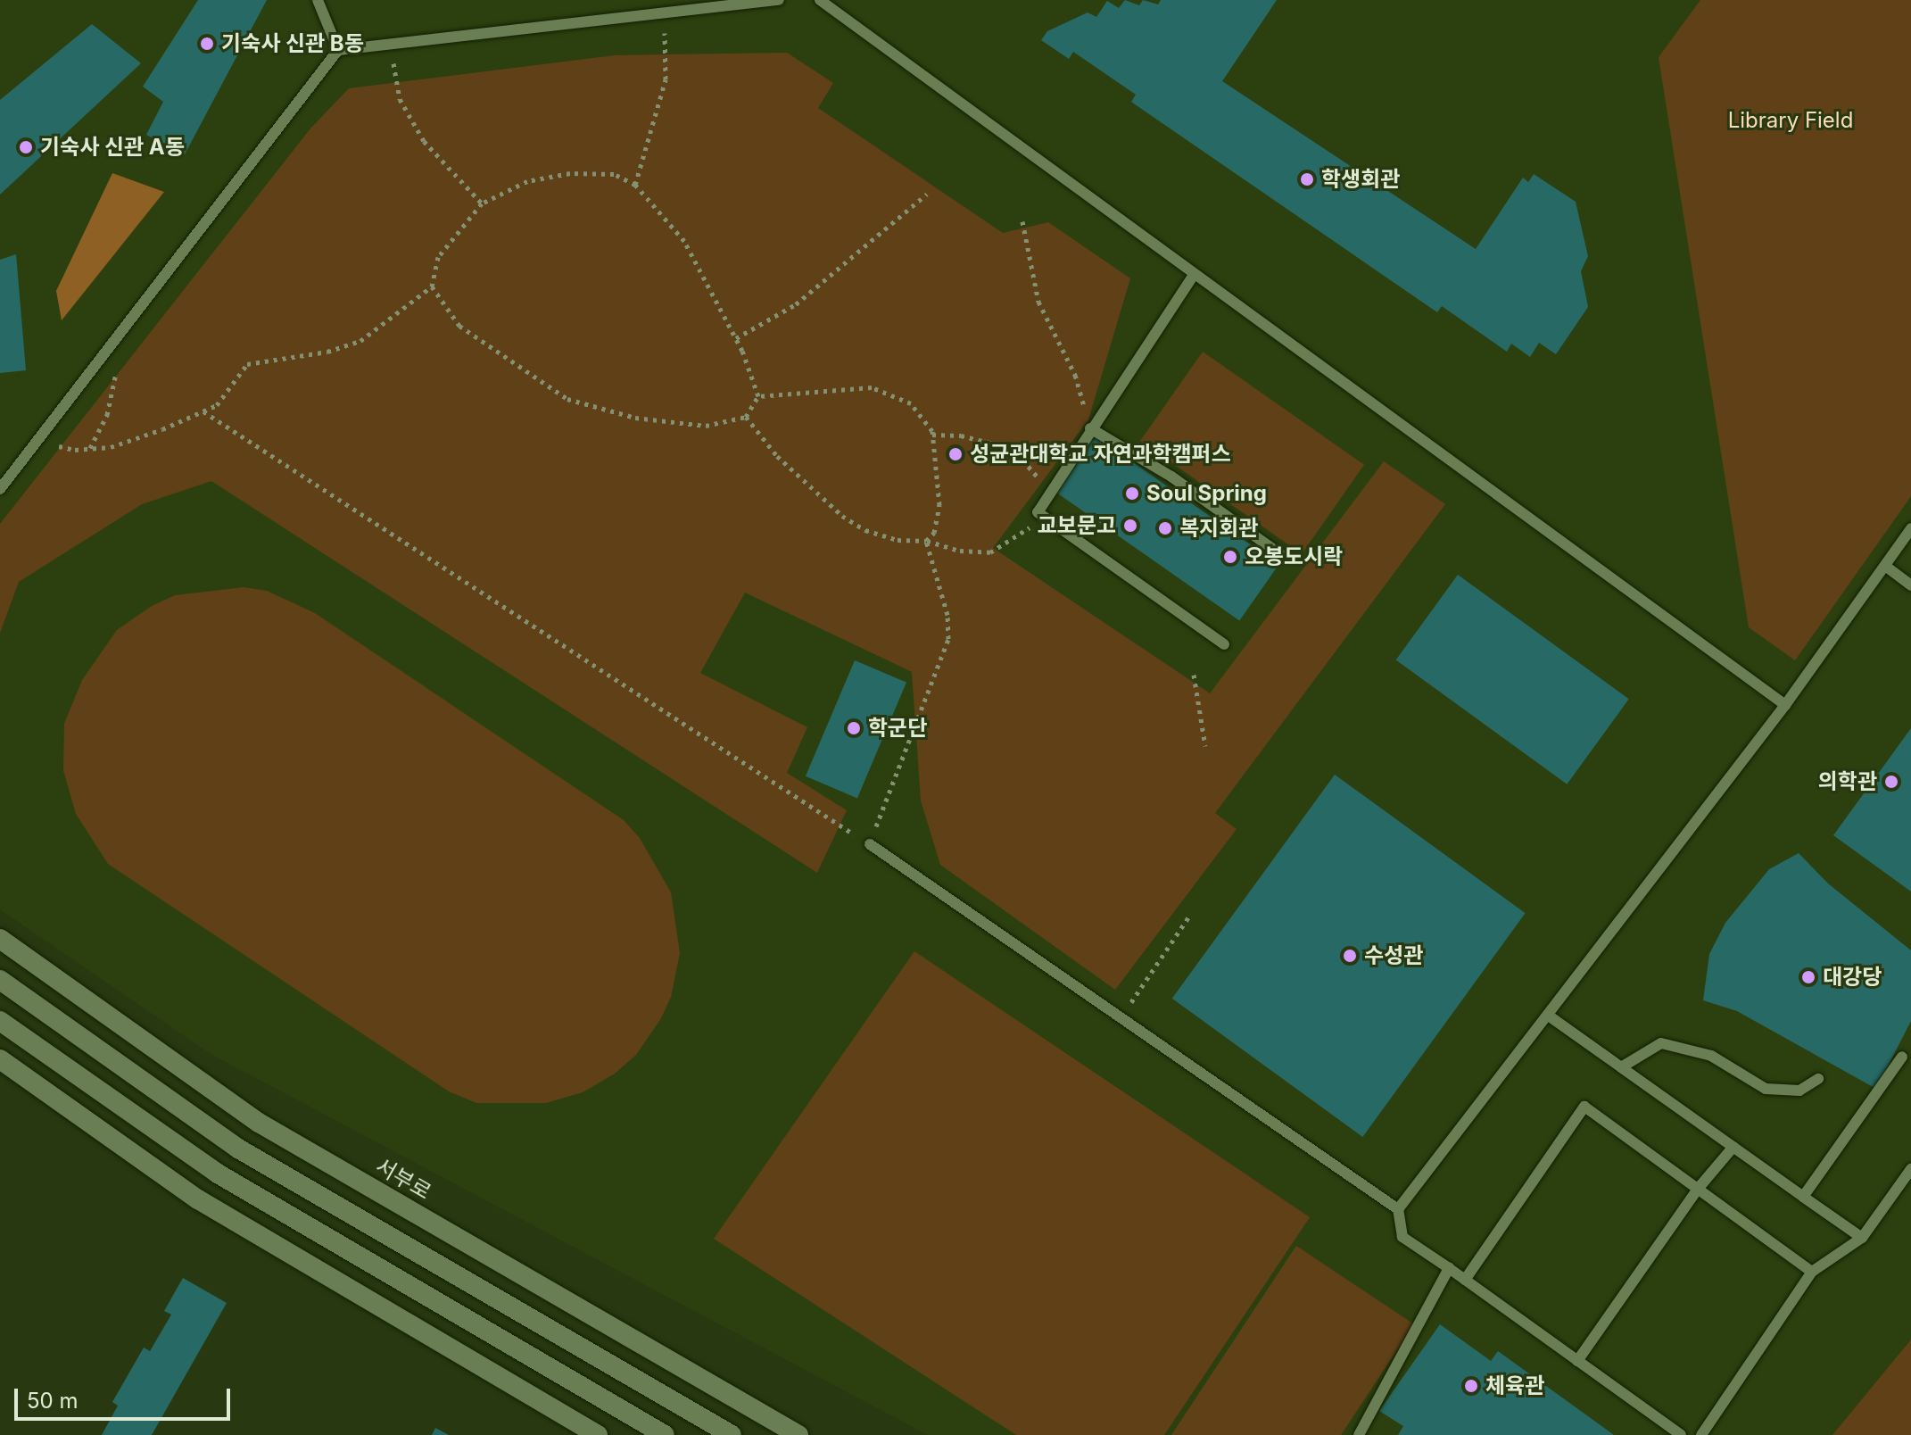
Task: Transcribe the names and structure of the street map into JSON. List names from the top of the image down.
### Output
{
  "streets": {
    "street": ["서부로"]
  },
  "parks": ["Library Field"],
  "places": [
    "기숙사 신관 B동",
    "기숙사 신관 A동",
    "학생회관",
    "성균관대학교 자연과학캠퍼스",
    "Soul Spring",
    "교보문고",
    "복지회관",
    "오봉도시락",
    "학군단",
    "의학관",
    "수성관",
    "대강당",
    "체육관"
  ],
  "scale_bar": "50 m"
}
